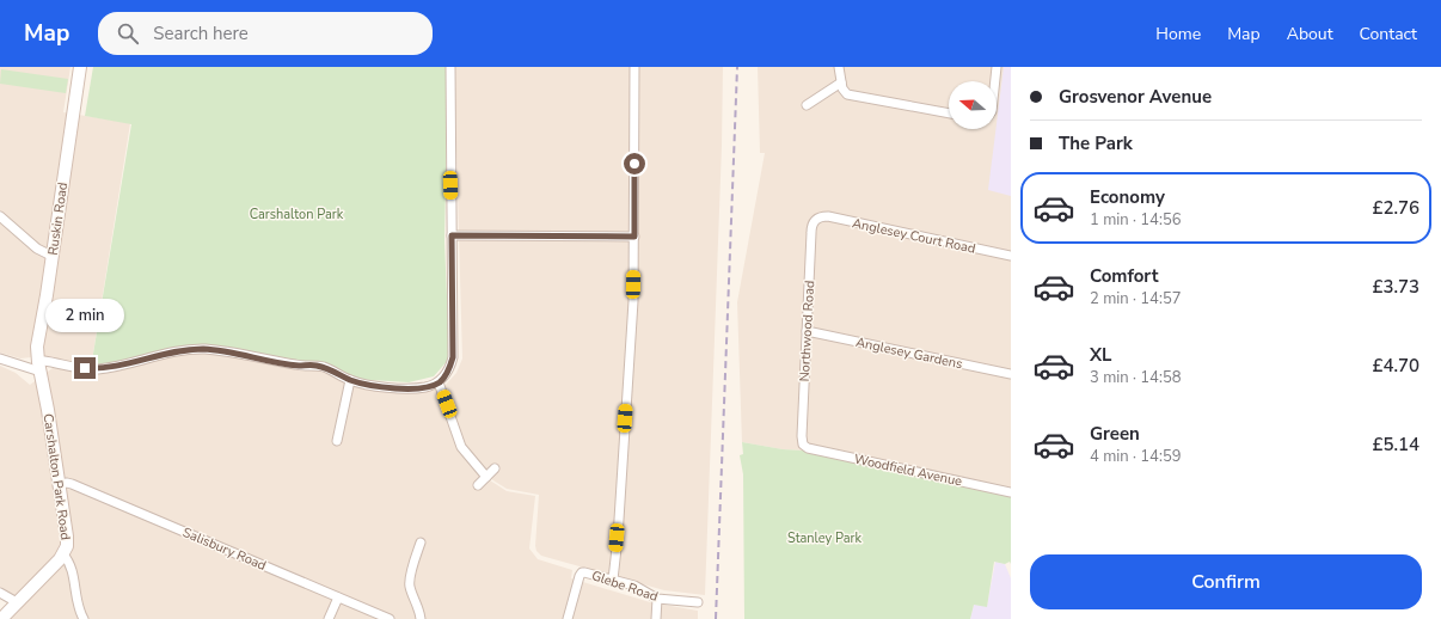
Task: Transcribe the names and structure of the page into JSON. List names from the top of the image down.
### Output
{
  "streets": {
    "main road": ["Ruskin Road", "Carshalton Park Road"],
    "street": [
      "Anglesey Court Road",
      "Northwood Road",
      "Anglesey Gardens",
      "Woodfield Avenue",
      "Salisbury Road",
      "Glebe Road"
    ]
  },
  "crossings": [
    ["Ruskin Road", "Carshalton Park Road"],
    ["Anglesey Court Road", "Northwood Road"],
    ["Northwood Road", "Anglesey Gardens"],
    ["Northwood Road", "Woodfield Avenue"],
    ["Carshalton Park Road", "Salisbury Road"]
  ],
  "parks": ["Carshalton Park", "Stanley Park"],
  "north": "left",
  "page": {
    "header": "Map",
    "search": "Search here",
    "nav": [
      "Home",
      "Map",
      "About",
      "Contact"
    ],
    "banner": ["Grosvenor Avenue", "The Park"],
    "list": [
      {
        "name": "Economy",
        "note": "1 min · 14:56",
        "value": "£2.76"
      },
      {
        "name": "Comfort",
        "note": "2 min · 14:57",
        "value": "£3.73"
      },
      {
        "name": "XL",
        "note": "3 min · 14:58",
        "value": "£4.70"
      },
      {
        "name": "Green",
        "note": "4 min · 14:59",
        "value": "£5.14"
      }
    ],
    "bubble": "2 min",
    "buttons": "Confirm"
  }
}
